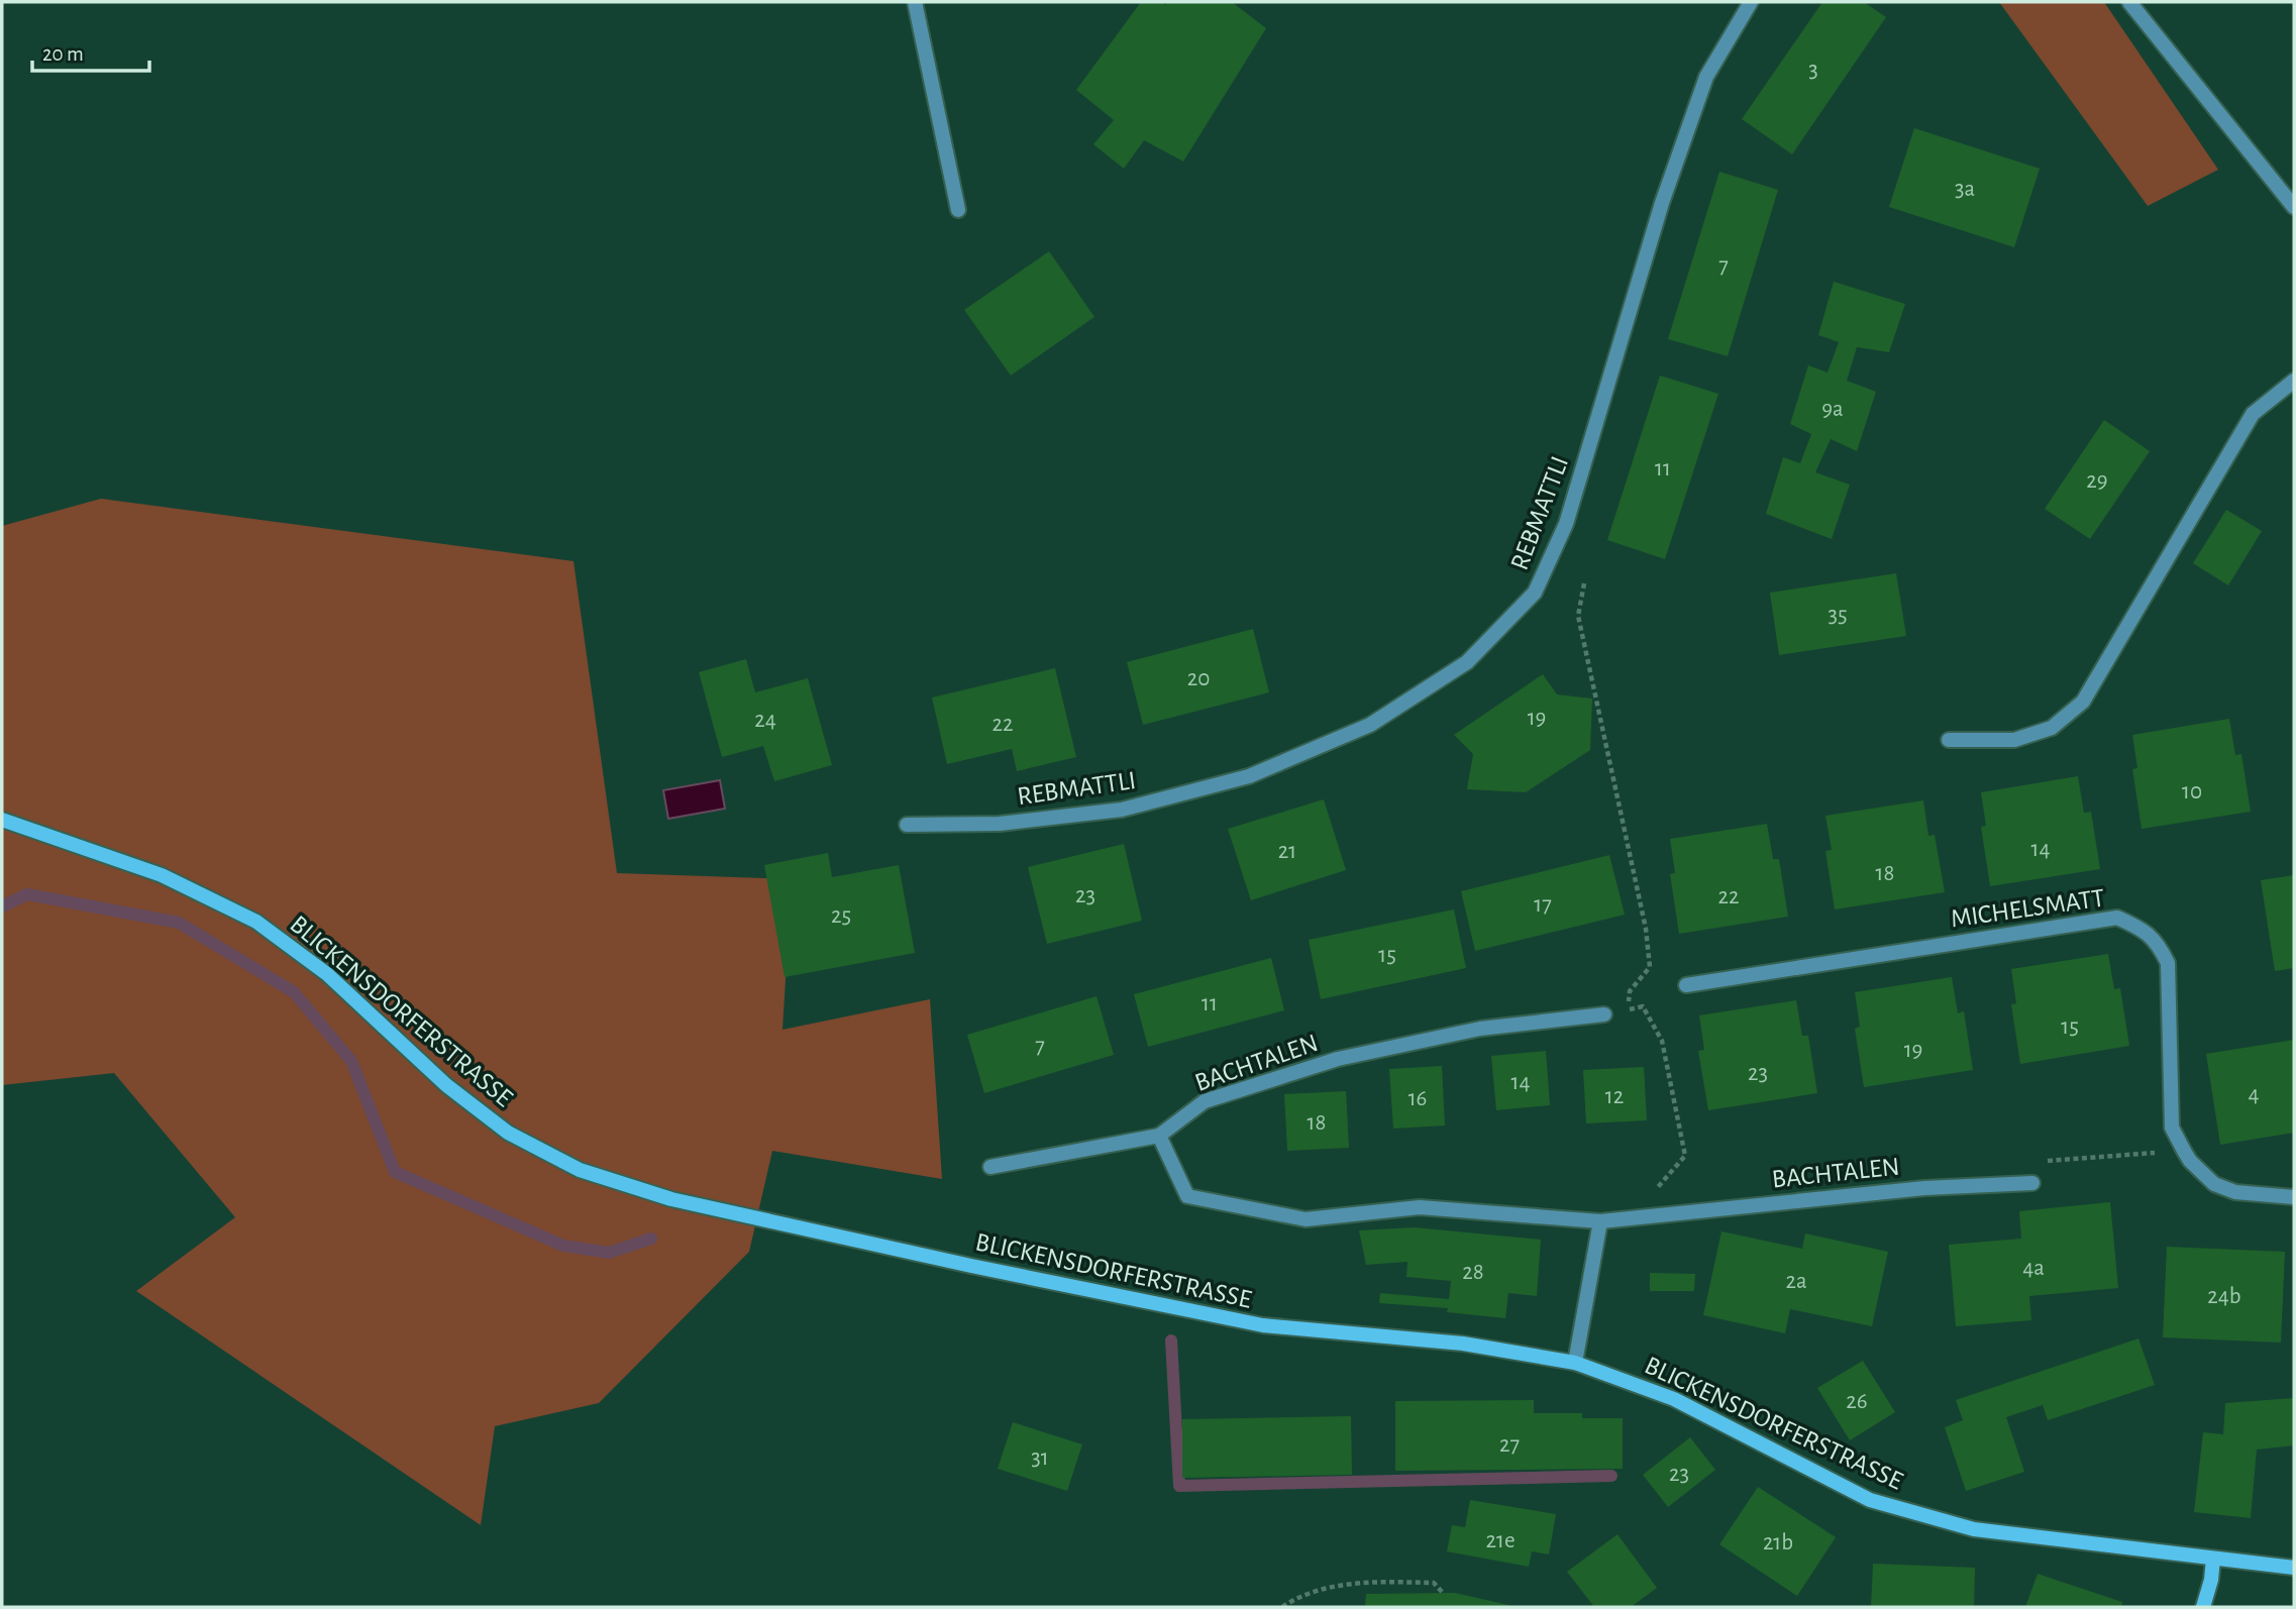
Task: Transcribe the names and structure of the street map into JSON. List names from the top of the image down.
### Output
{
  "streets": {
    "street": [
      "REBMATTLI",
      "MICHELSMATT",
      "BLICKENSDORFERSTRASSE",
      "BACHTALEN"
    ]
  },
  "house_numbers": [
    "3",
    "3a",
    "7",
    "9a",
    "11",
    "29",
    "35",
    "20",
    "19",
    "24",
    "22",
    "10",
    "14",
    "21",
    "18",
    "23",
    "22",
    "17",
    "25",
    "15",
    "11",
    "15",
    "7",
    "19",
    "23",
    "14",
    "4",
    "12",
    "16",
    "18",
    "4a",
    "28",
    "2a",
    "24b",
    "26",
    "27",
    "31",
    "23",
    "21e",
    "21b"
  ],
  "scale_bar": "20 m"
}
